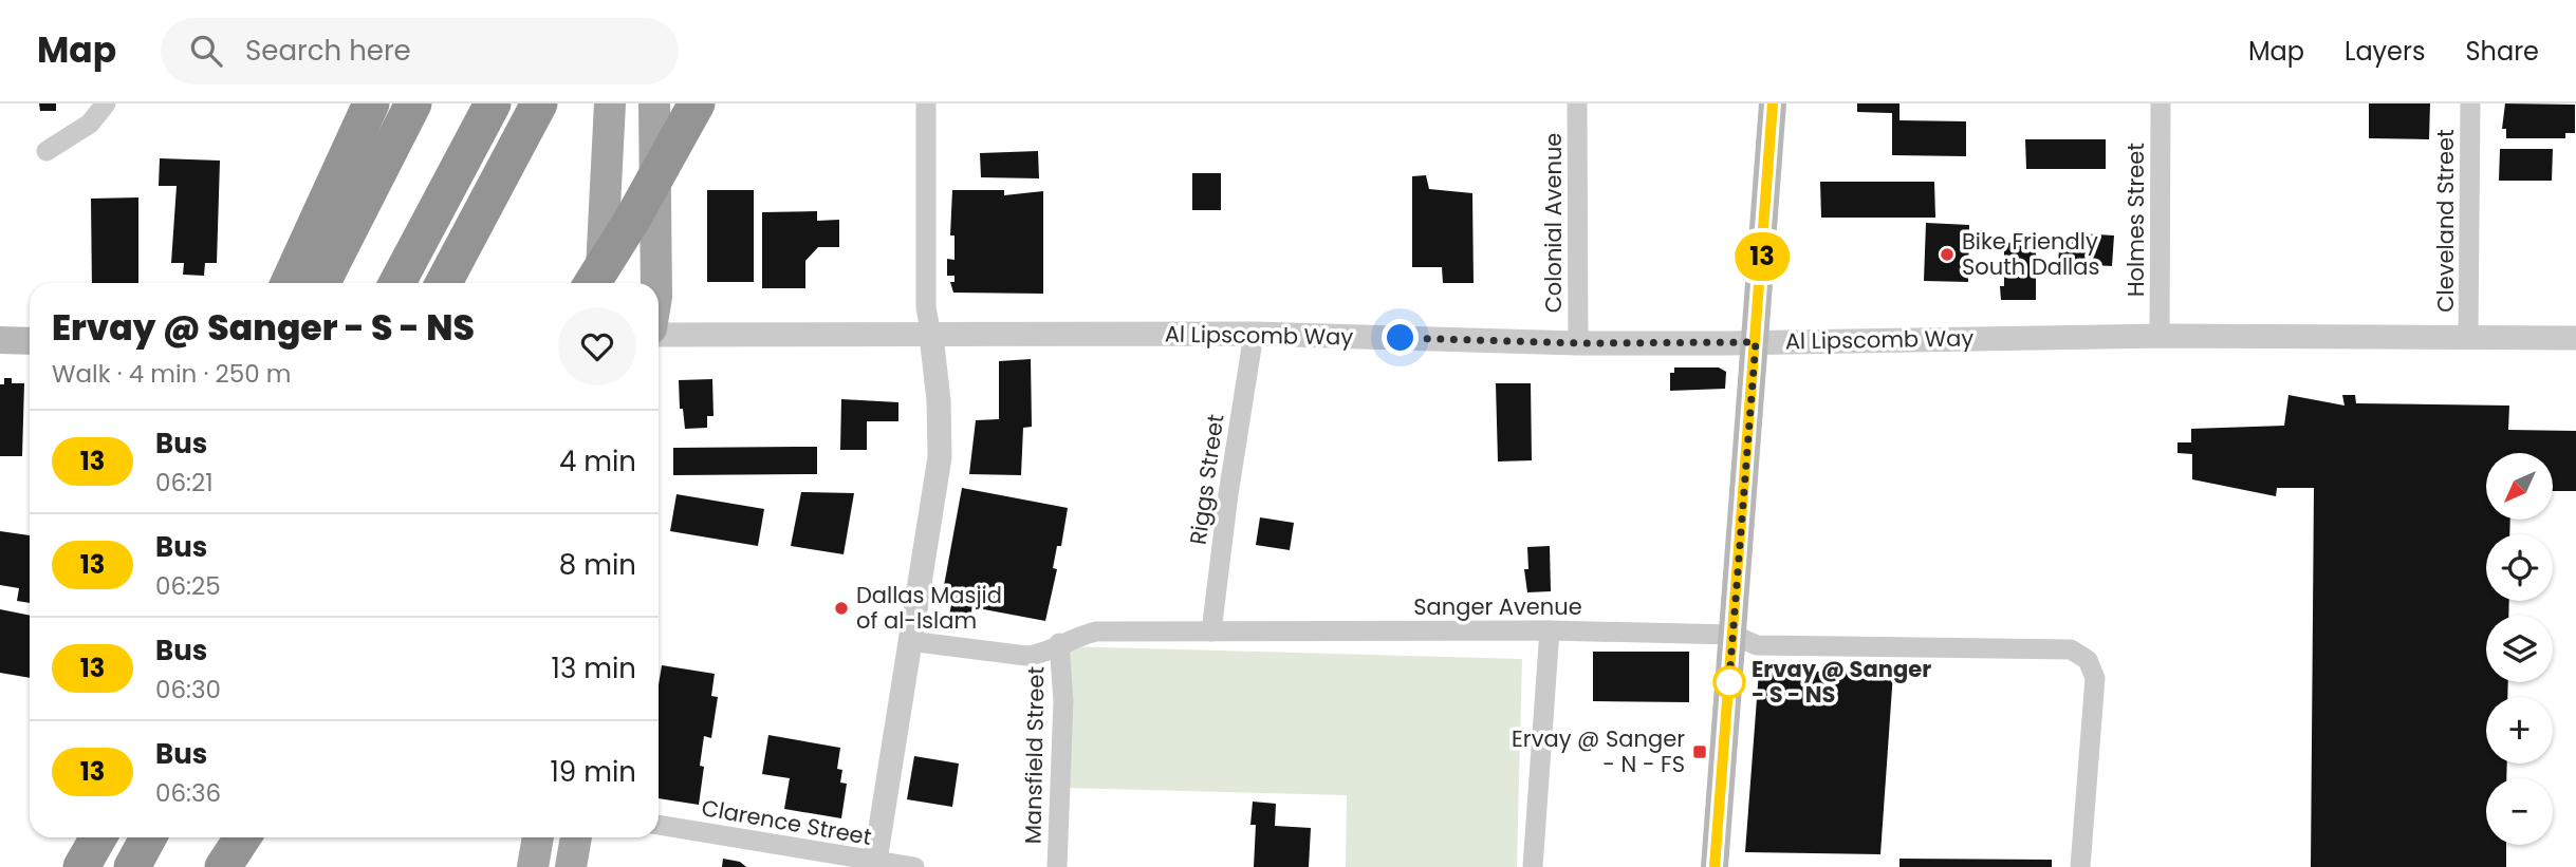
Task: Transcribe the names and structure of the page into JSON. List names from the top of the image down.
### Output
{
  "streets": {
    "street": [
      "Holmes Street",
      "Cleveland Street",
      "Colonial Avenue",
      "Al Lipscomb Way",
      "Riggs Street",
      "Sanger Avenue",
      "Mansfield Street",
      "Clarence Street"
    ]
  },
  "crossings": [
    ["Holmes Street", "Al Lipscomb Way"],
    ["Cleveland Street", "Al Lipscomb Way"],
    ["Colonial Avenue", "Al Lipscomb Way"],
    ["Al Lipscomb Way", "Riggs Street"],
    ["Riggs Street", "Sanger Avenue"],
    ["Sanger Avenue", "Mansfield Street"]
  ],
  "places": {
    "other": ["Bike Friendly South Dallas", "Dallas Masjid of al-Islam", "Ervay @ Sanger - S - NS"],
    "transit": ["Ervay @ Sanger - N - FS"]
  },
  "lines": ["bus line 13"],
  "north": "bottom left",
  "page": {
    "header": "Map",
    "search": "Search here",
    "nav": ["Map", "Layers", "Share"],
    "on_map": "13",
    "heading": ["Ervay @ Sanger - S - NS", "Walk · 4 min · 250 m"],
    "list": [
      {
        "mark": "13",
        "name": "Bus",
        "note": "06:21",
        "value": "4 min"
      },
      {
        "mark": "13",
        "name": "Bus",
        "note": "06:25",
        "value": "8 min"
      },
      {
        "mark": "13",
        "name": "Bus",
        "note": "06:30",
        "value": "13 min"
      },
      {
        "mark": "13",
        "name": "Bus",
        "note": "06:36",
        "value": "19 min"
      }
    ],
    "map_buttons": ["+", "−"]
  }
}
